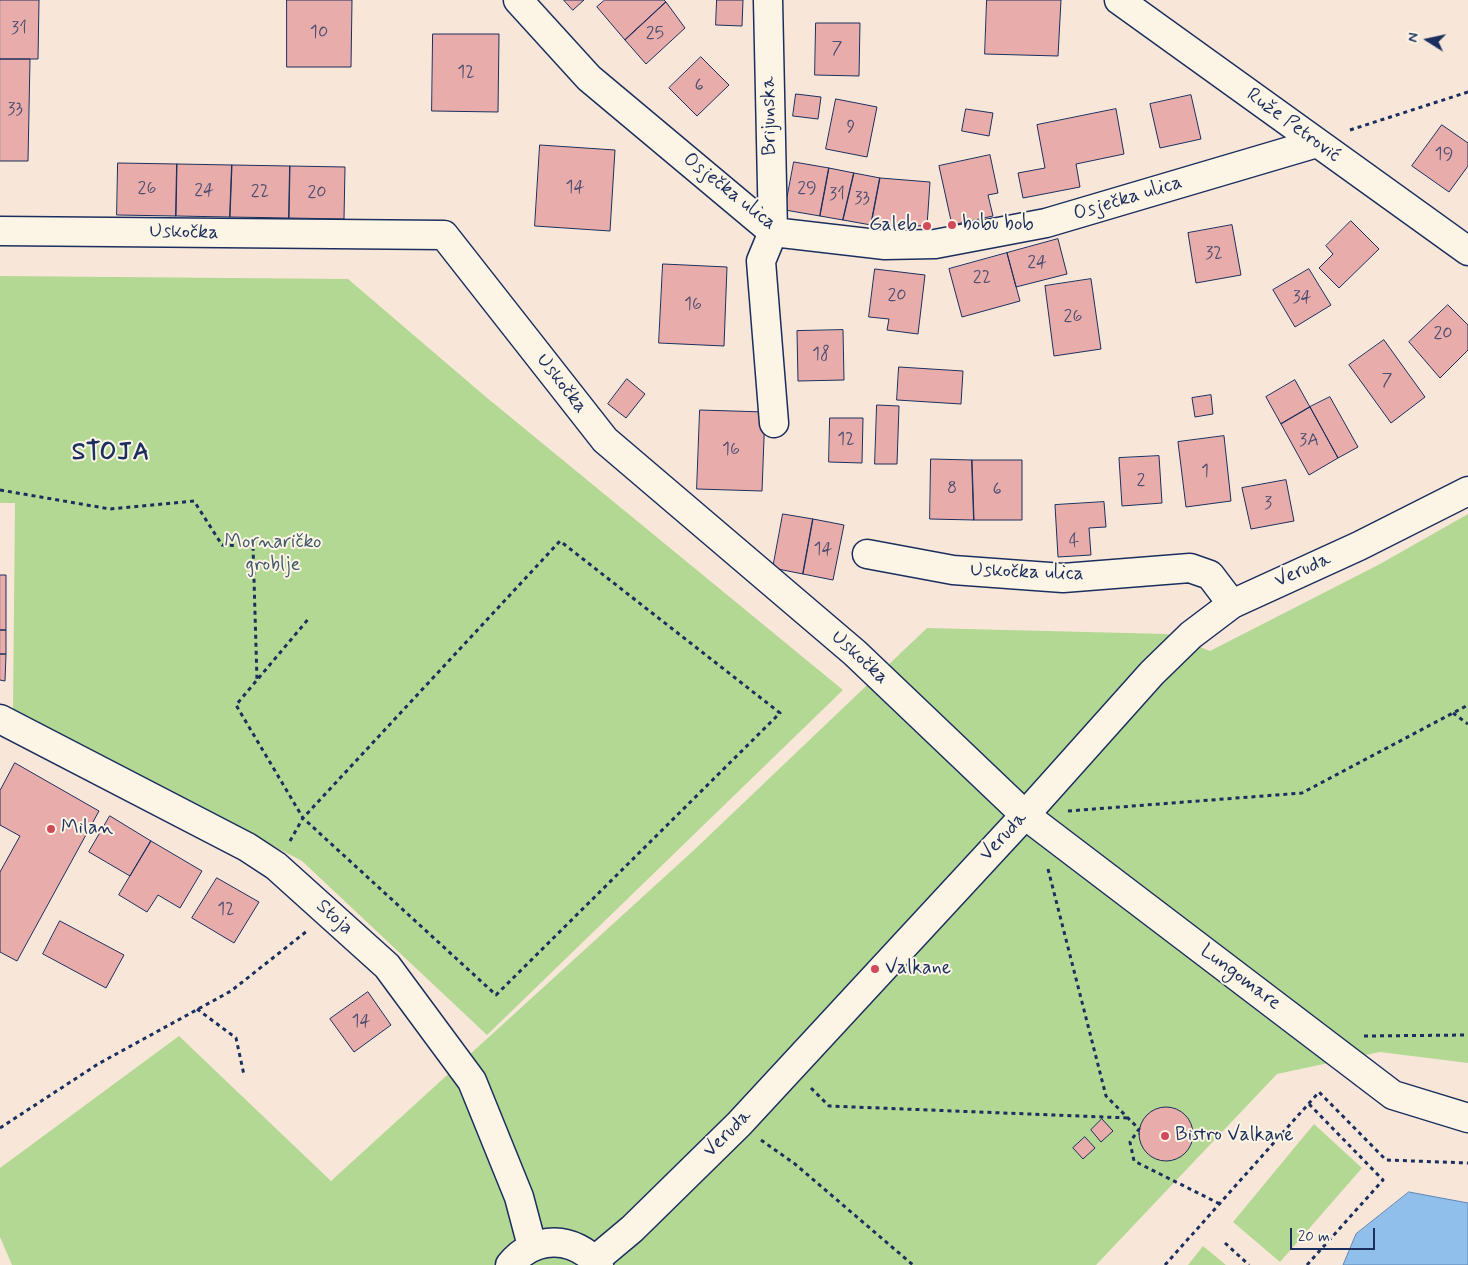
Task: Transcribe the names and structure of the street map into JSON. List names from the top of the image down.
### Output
{
  "streets": {
    "street": [
      "Brijunska",
      "Ruže Petrović",
      "Osječka ulica",
      "Uskočka",
      "Veruda",
      "Uskočka ulica",
      "Stoja",
      "Lungomare"
    ]
  },
  "crossings": [
    ["Brijunska", "Osječka ulica"],
    ["Ruže Petrović", "Osječka ulica"],
    ["Uskočka", "Veruda"],
    ["Uskočka", "Lungomare"],
    ["Veruda", "Uskočka ulica"],
    ["Veruda", "Lungomare"]
  ],
  "districts": ["STOJA"],
  "parks": ["Mornaričko groblje"],
  "places": [
    "bobu bob",
    "Galeb",
    "Milan",
    "Valkane",
    "Bistro Valkane"
  ],
  "house_numbers": [
    "31",
    "10",
    "25",
    "7",
    "12",
    "6",
    "33",
    "9",
    "19",
    "14",
    "26",
    "29",
    "24",
    "22",
    "20",
    "31",
    "33",
    "32",
    "24",
    "22",
    "20",
    "34",
    "16",
    "26",
    "20",
    "18",
    "7",
    "12",
    "3A",
    "16",
    "1",
    "2",
    "8",
    "6",
    "3",
    "4",
    "14",
    "12",
    "14"
  ],
  "scale_bar": "20 m",
  "north": "left"
}
